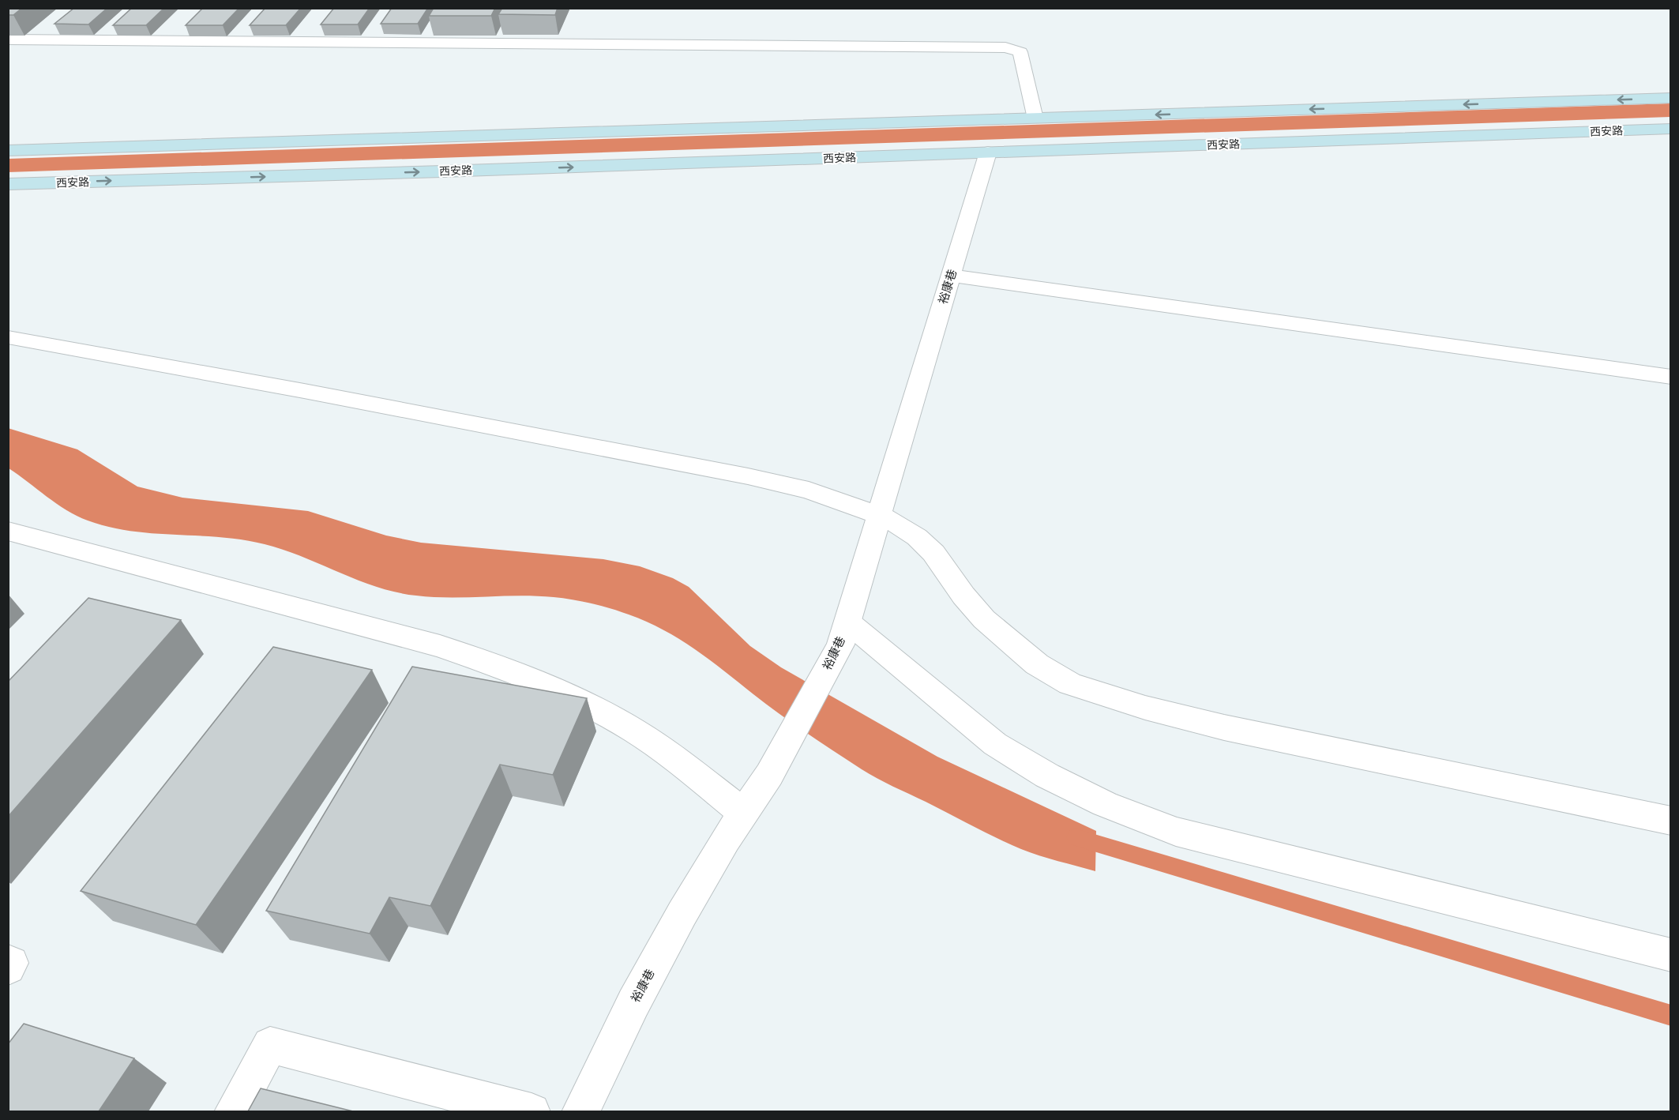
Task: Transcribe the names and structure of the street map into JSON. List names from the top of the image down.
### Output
{
  "streets": {
    "street": ["西安路", "裕康巷"]
  },
  "crossings": [
    ["西安路", "裕康巷"]
  ]
}
